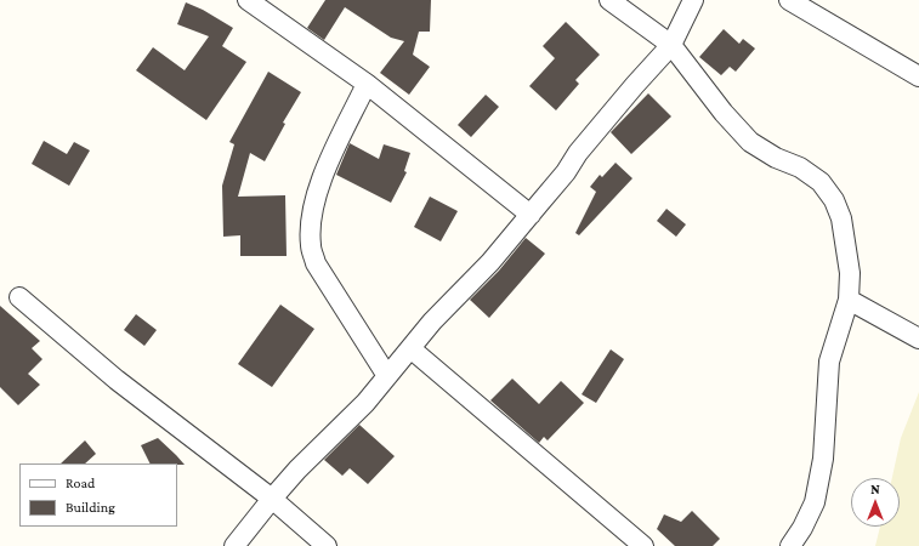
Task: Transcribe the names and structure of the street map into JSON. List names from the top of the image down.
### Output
{
  "legend": ["Road", "Building"],
  "north": "top"
}
